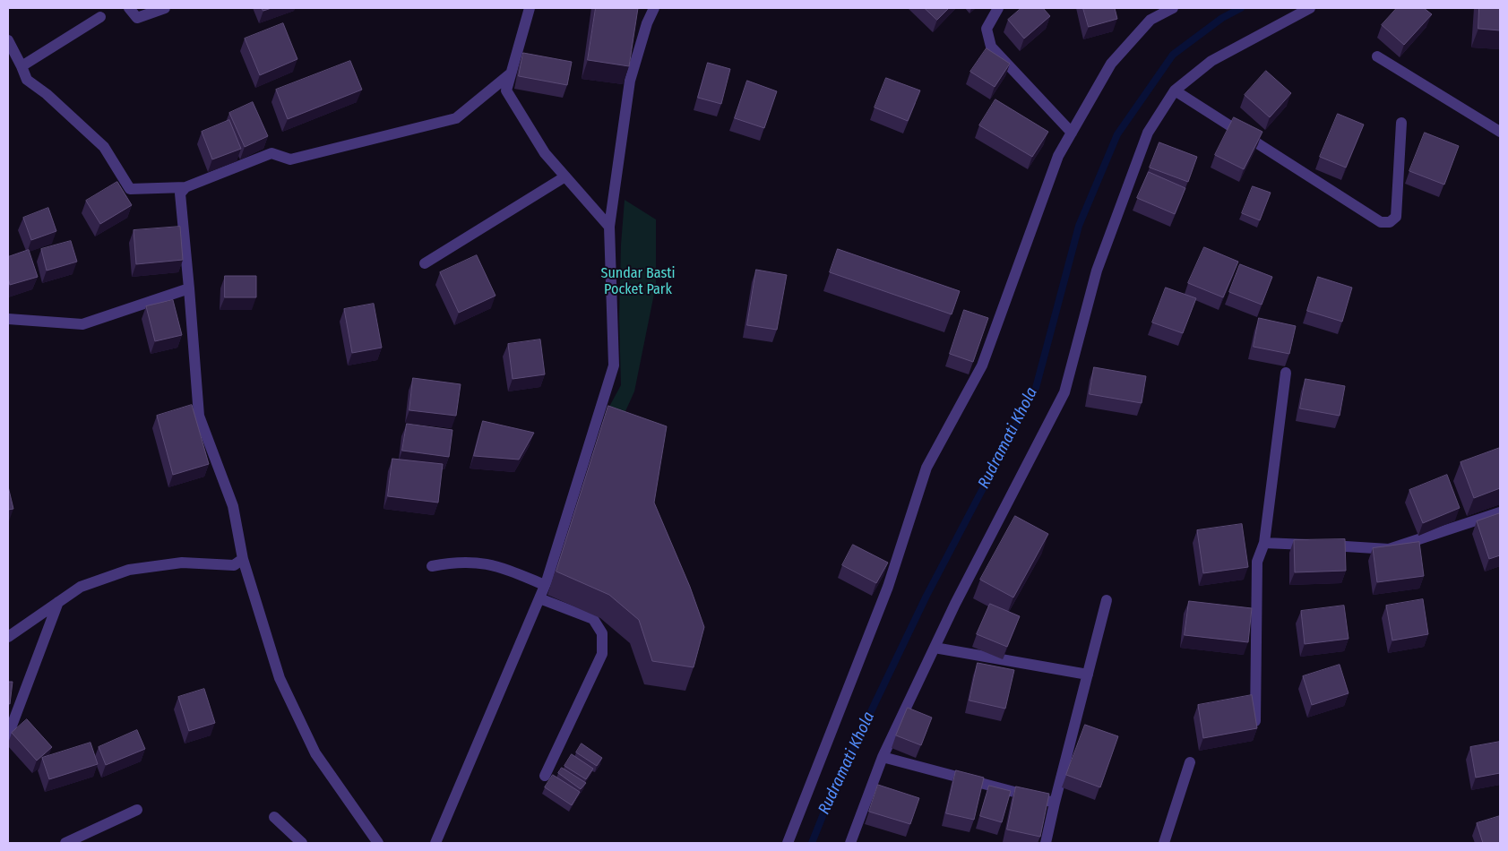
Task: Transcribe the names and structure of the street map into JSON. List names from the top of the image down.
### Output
{
  "water": ["Rudramati Khola"],
  "parks": ["Sundar Basti Pocket Park"]
}
